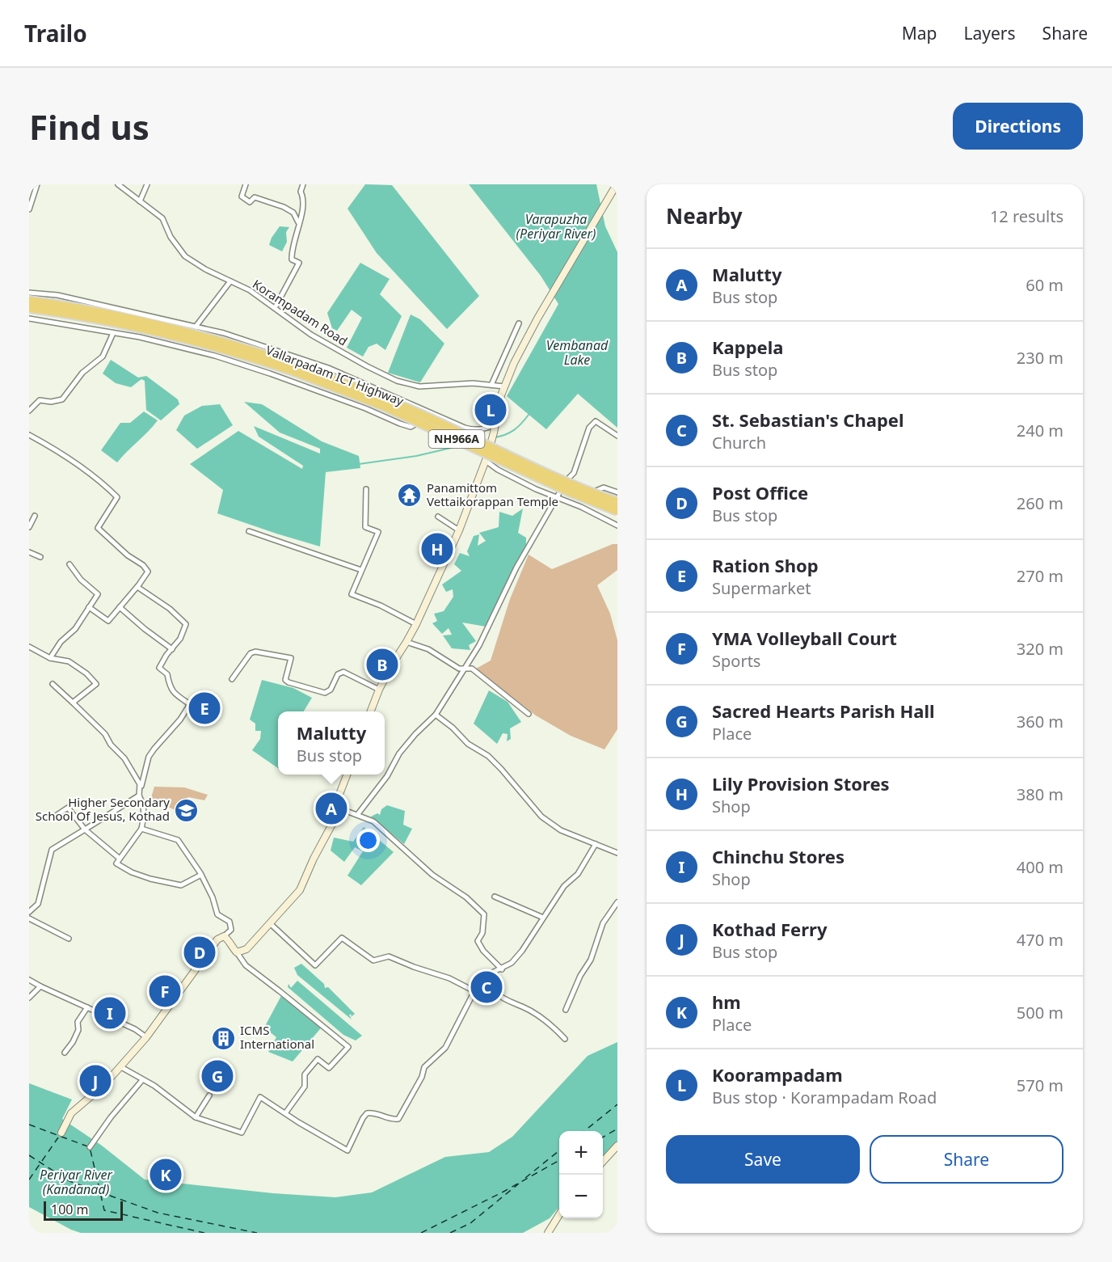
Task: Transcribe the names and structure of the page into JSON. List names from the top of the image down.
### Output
{
  "streets": {
    "highway": ["Vallarpadam ICT Highway", "NH966A"],
    "street": ["Korampadam Road"]
  },
  "water": ["Varapuzha (Periyar River)", "Vembanad Lake", "Periyar River (Kandanad)"],
  "places": {
    "temple": ["Panamittom Vettaikorappan Temple"],
    "school or university": ["Higher Secondary School Of Jesus, Kothad"],
    "building": ["ICMS International"]
  },
  "scale_bar": "100 m",
  "page": {
    "header": "Trailo",
    "nav": ["Map", "Layers", "Share"],
    "buttons": [
      "Directions",
      ["Save", "Share"]
    ],
    "title": "Find us",
    "heading": ["Nearby", "12 results"],
    "list": [
      {
        "mark": "A",
        "name": "Malutty",
        "note": "Bus stop",
        "value": "60 m"
      },
      {
        "mark": "B",
        "name": "Kappela",
        "note": "Bus stop",
        "value": "230 m"
      },
      {
        "mark": "C",
        "name": "St. Sebastian's Chapel",
        "note": "Church",
        "value": "240 m"
      },
      {
        "mark": "D",
        "name": "Post Office",
        "note": "Bus stop",
        "value": "260 m"
      },
      {
        "mark": "E",
        "name": "Ration Shop",
        "note": "Supermarket",
        "value": "270 m"
      },
      {
        "mark": "F",
        "name": "YMA Volleyball Court",
        "note": "Sports",
        "value": "320 m"
      },
      {
        "mark": "G",
        "name": "Sacred Hearts Parish Hall",
        "note": "Place",
        "value": "360 m"
      },
      {
        "mark": "H",
        "name": "Lily Provision Stores",
        "note": "Shop",
        "value": "380 m"
      },
      {
        "mark": "I",
        "name": "Chinchu Stores",
        "note": "Shop",
        "value": "400 m"
      },
      {
        "mark": "J",
        "name": "Kothad Ferry",
        "note": "Bus stop",
        "value": "470 m"
      },
      {
        "mark": "K",
        "name": "hm",
        "note": "Place",
        "value": "500 m"
      },
      {
        "mark": "L",
        "name": "Koorampadam",
        "note": "Bus stop · Korampadam Road",
        "value": "570 m"
      }
    ],
    "pins": [
      "L",
      "H",
      "B",
      "E",
      "A",
      "D",
      "C",
      "F",
      "I",
      "G",
      "J",
      "K"
    ],
    "popup": ["Malutty", "Bus stop"],
    "map_buttons": ["+", "−"],
    "scale": "100 m"
  }
}
